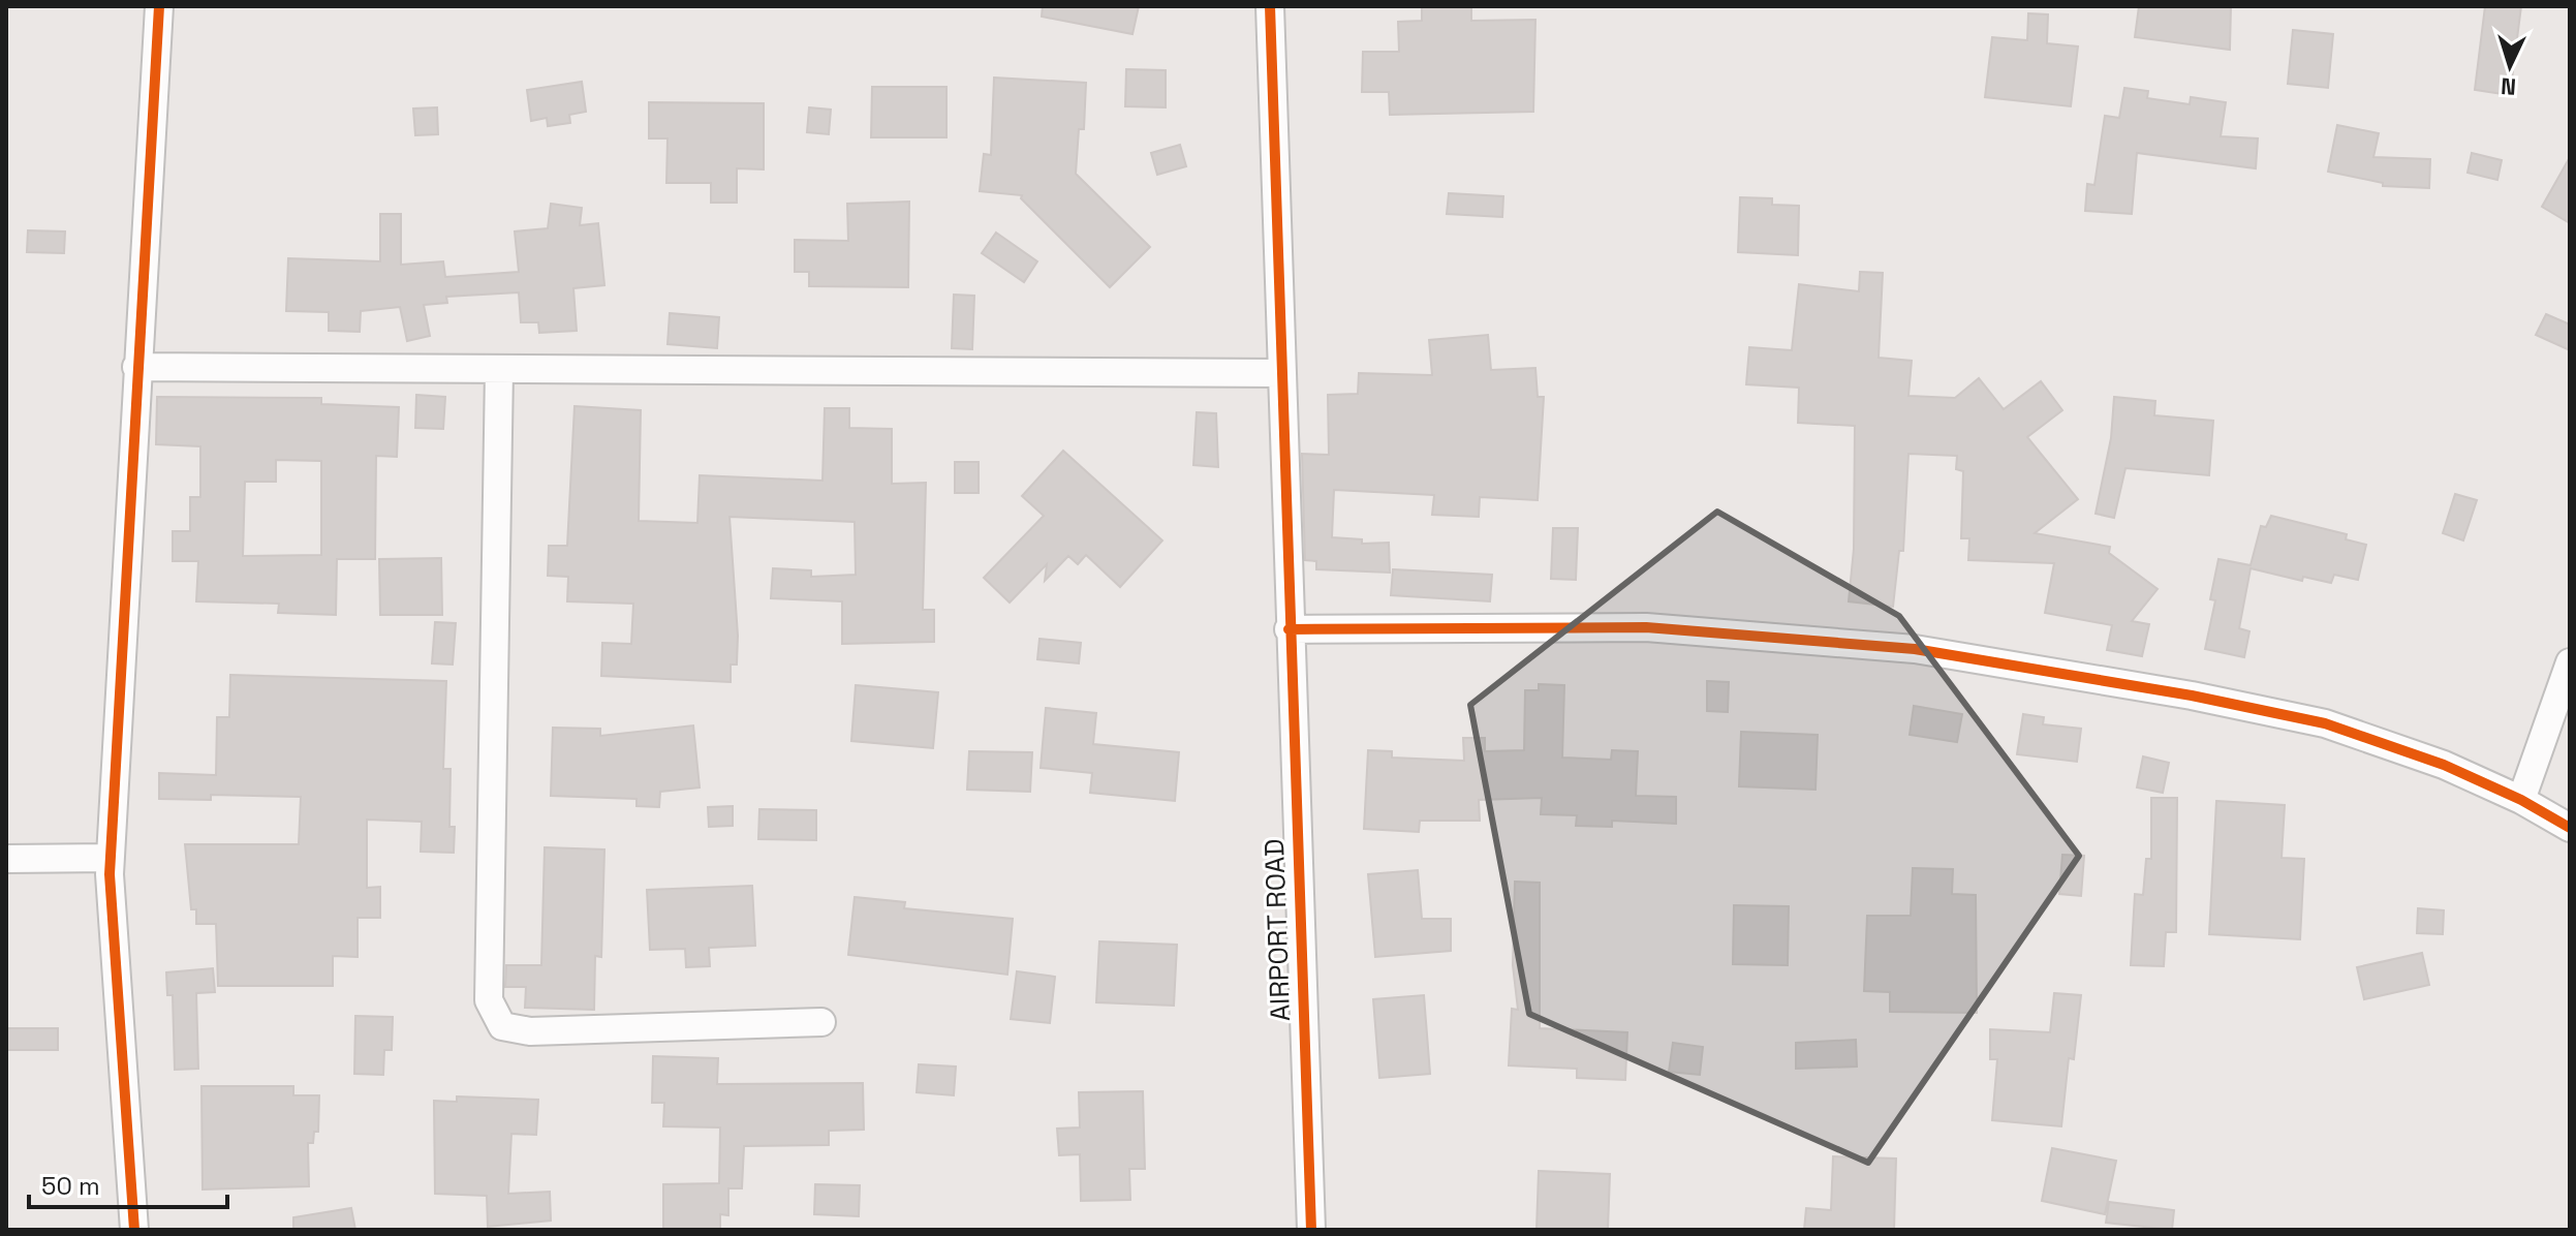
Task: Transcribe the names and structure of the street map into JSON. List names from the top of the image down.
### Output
{
  "streets": {
    "street": ["AIRPORT ROAD"]
  },
  "scale_bar": "50 m",
  "north": "bottom"
}
